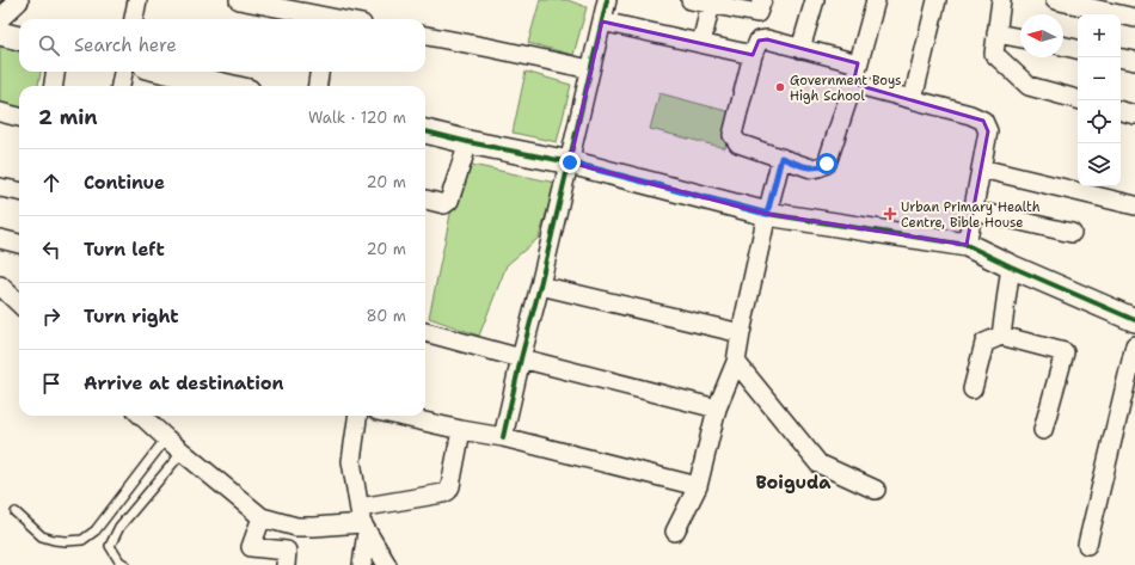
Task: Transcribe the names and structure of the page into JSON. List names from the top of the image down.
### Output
{
  "districts": ["Boiguda"],
  "places": {
    "other": ["Government Boys High School"],
    "health": ["Urban Primary Health Centre, Bible House"]
  },
  "north": "left",
  "page": {
    "map_buttons": ["+", "−"],
    "search": "Search here",
    "heading": ["2 min", "Walk · 120 m"],
    "list": [
      ["Continue", "20 m"],
      ["Turn left", "20 m"],
      ["Turn right", "80 m"],
      "Arrive at destination"
    ]
  }
}
